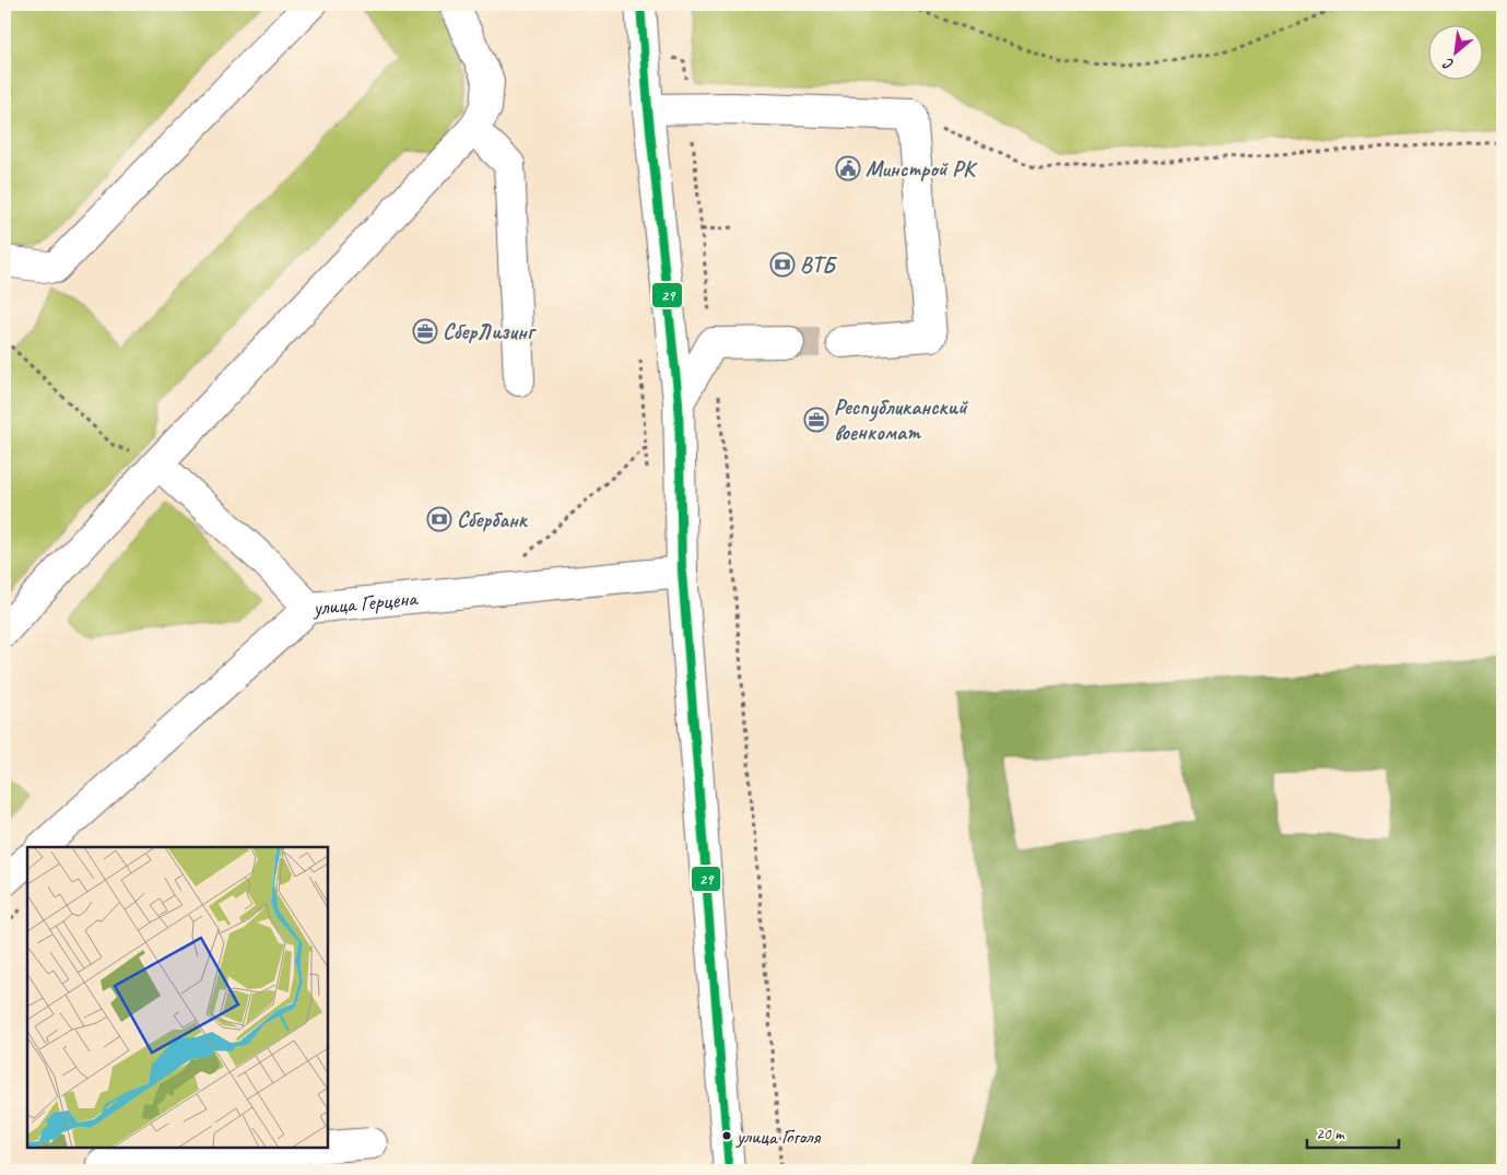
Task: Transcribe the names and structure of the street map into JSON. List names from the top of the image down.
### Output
{
  "streets": {
    "main road": ["улица Герцена"]
  },
  "places": {
    "public building": ["Минстрой РК"],
    "bank": ["ВТБ", "Сбербанк"],
    "office": ["СберЛизинг", "Республиканский военкомат"],
    "other": ["улица Гоголя"]
  },
  "lines": ["transit line 29"],
  "scale_bar": "20 m",
  "north": "bottom left"
}
